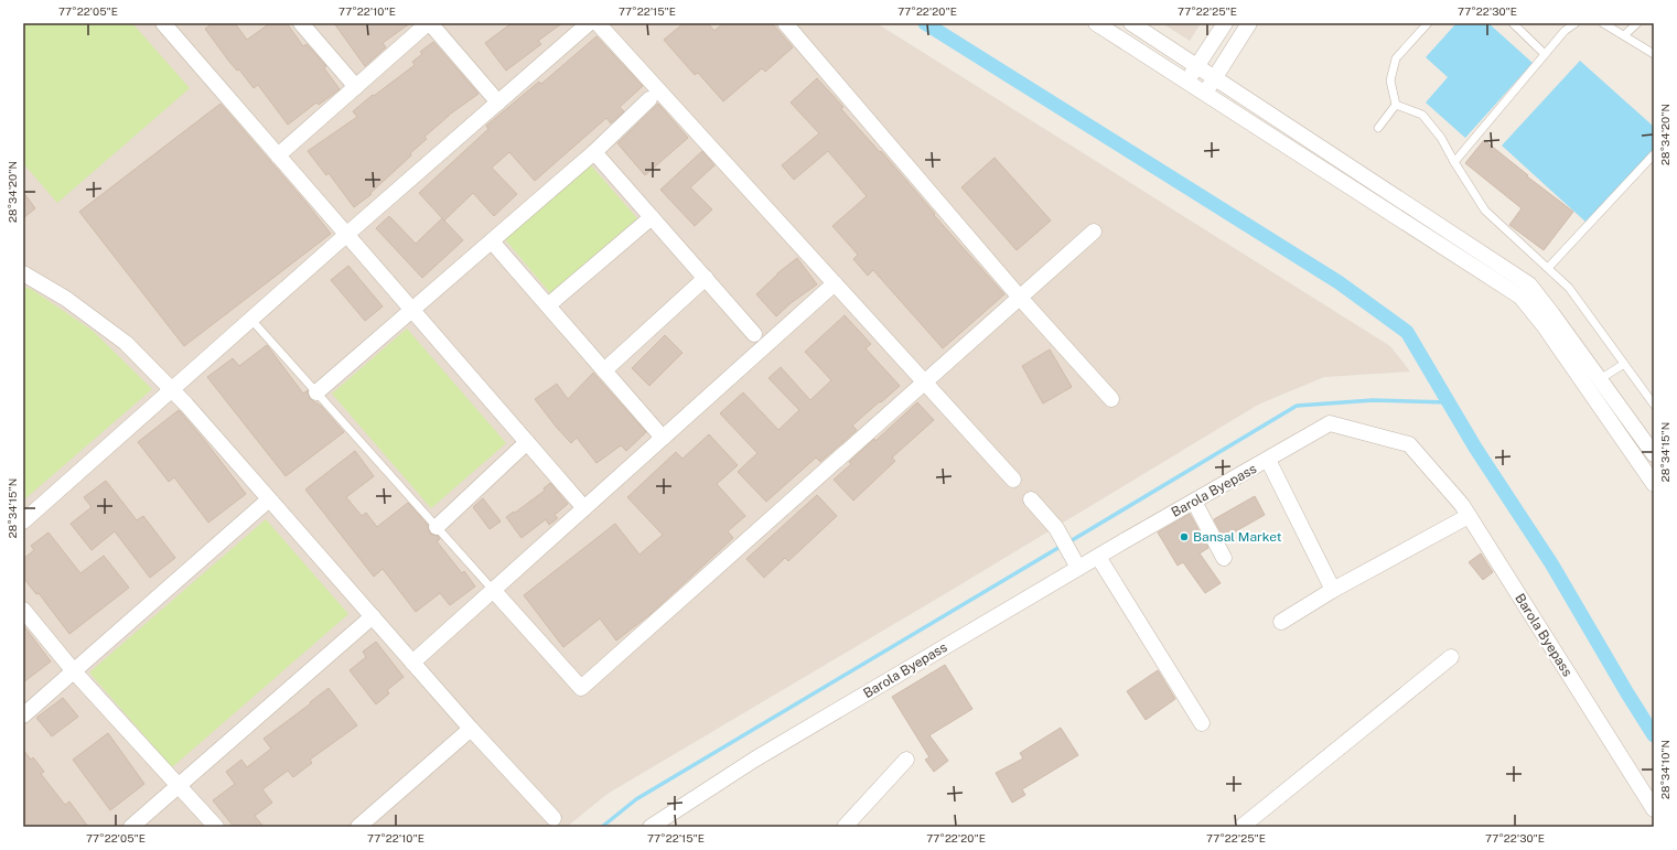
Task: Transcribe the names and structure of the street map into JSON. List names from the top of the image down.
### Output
{
  "streets": {
    "street": ["Barola Byepass"]
  },
  "places": ["Bansal Market"],
  "coordinates": [
    "77°22'05\"E",
    "77°22'10\"E",
    "77°22'15\"E",
    "77°22'20\"E",
    "77°22'25\"E",
    "77°22'30\"E",
    "28°34'20\"N",
    "28°34'15\"N",
    "28°34'10\"N"
  ]
}
